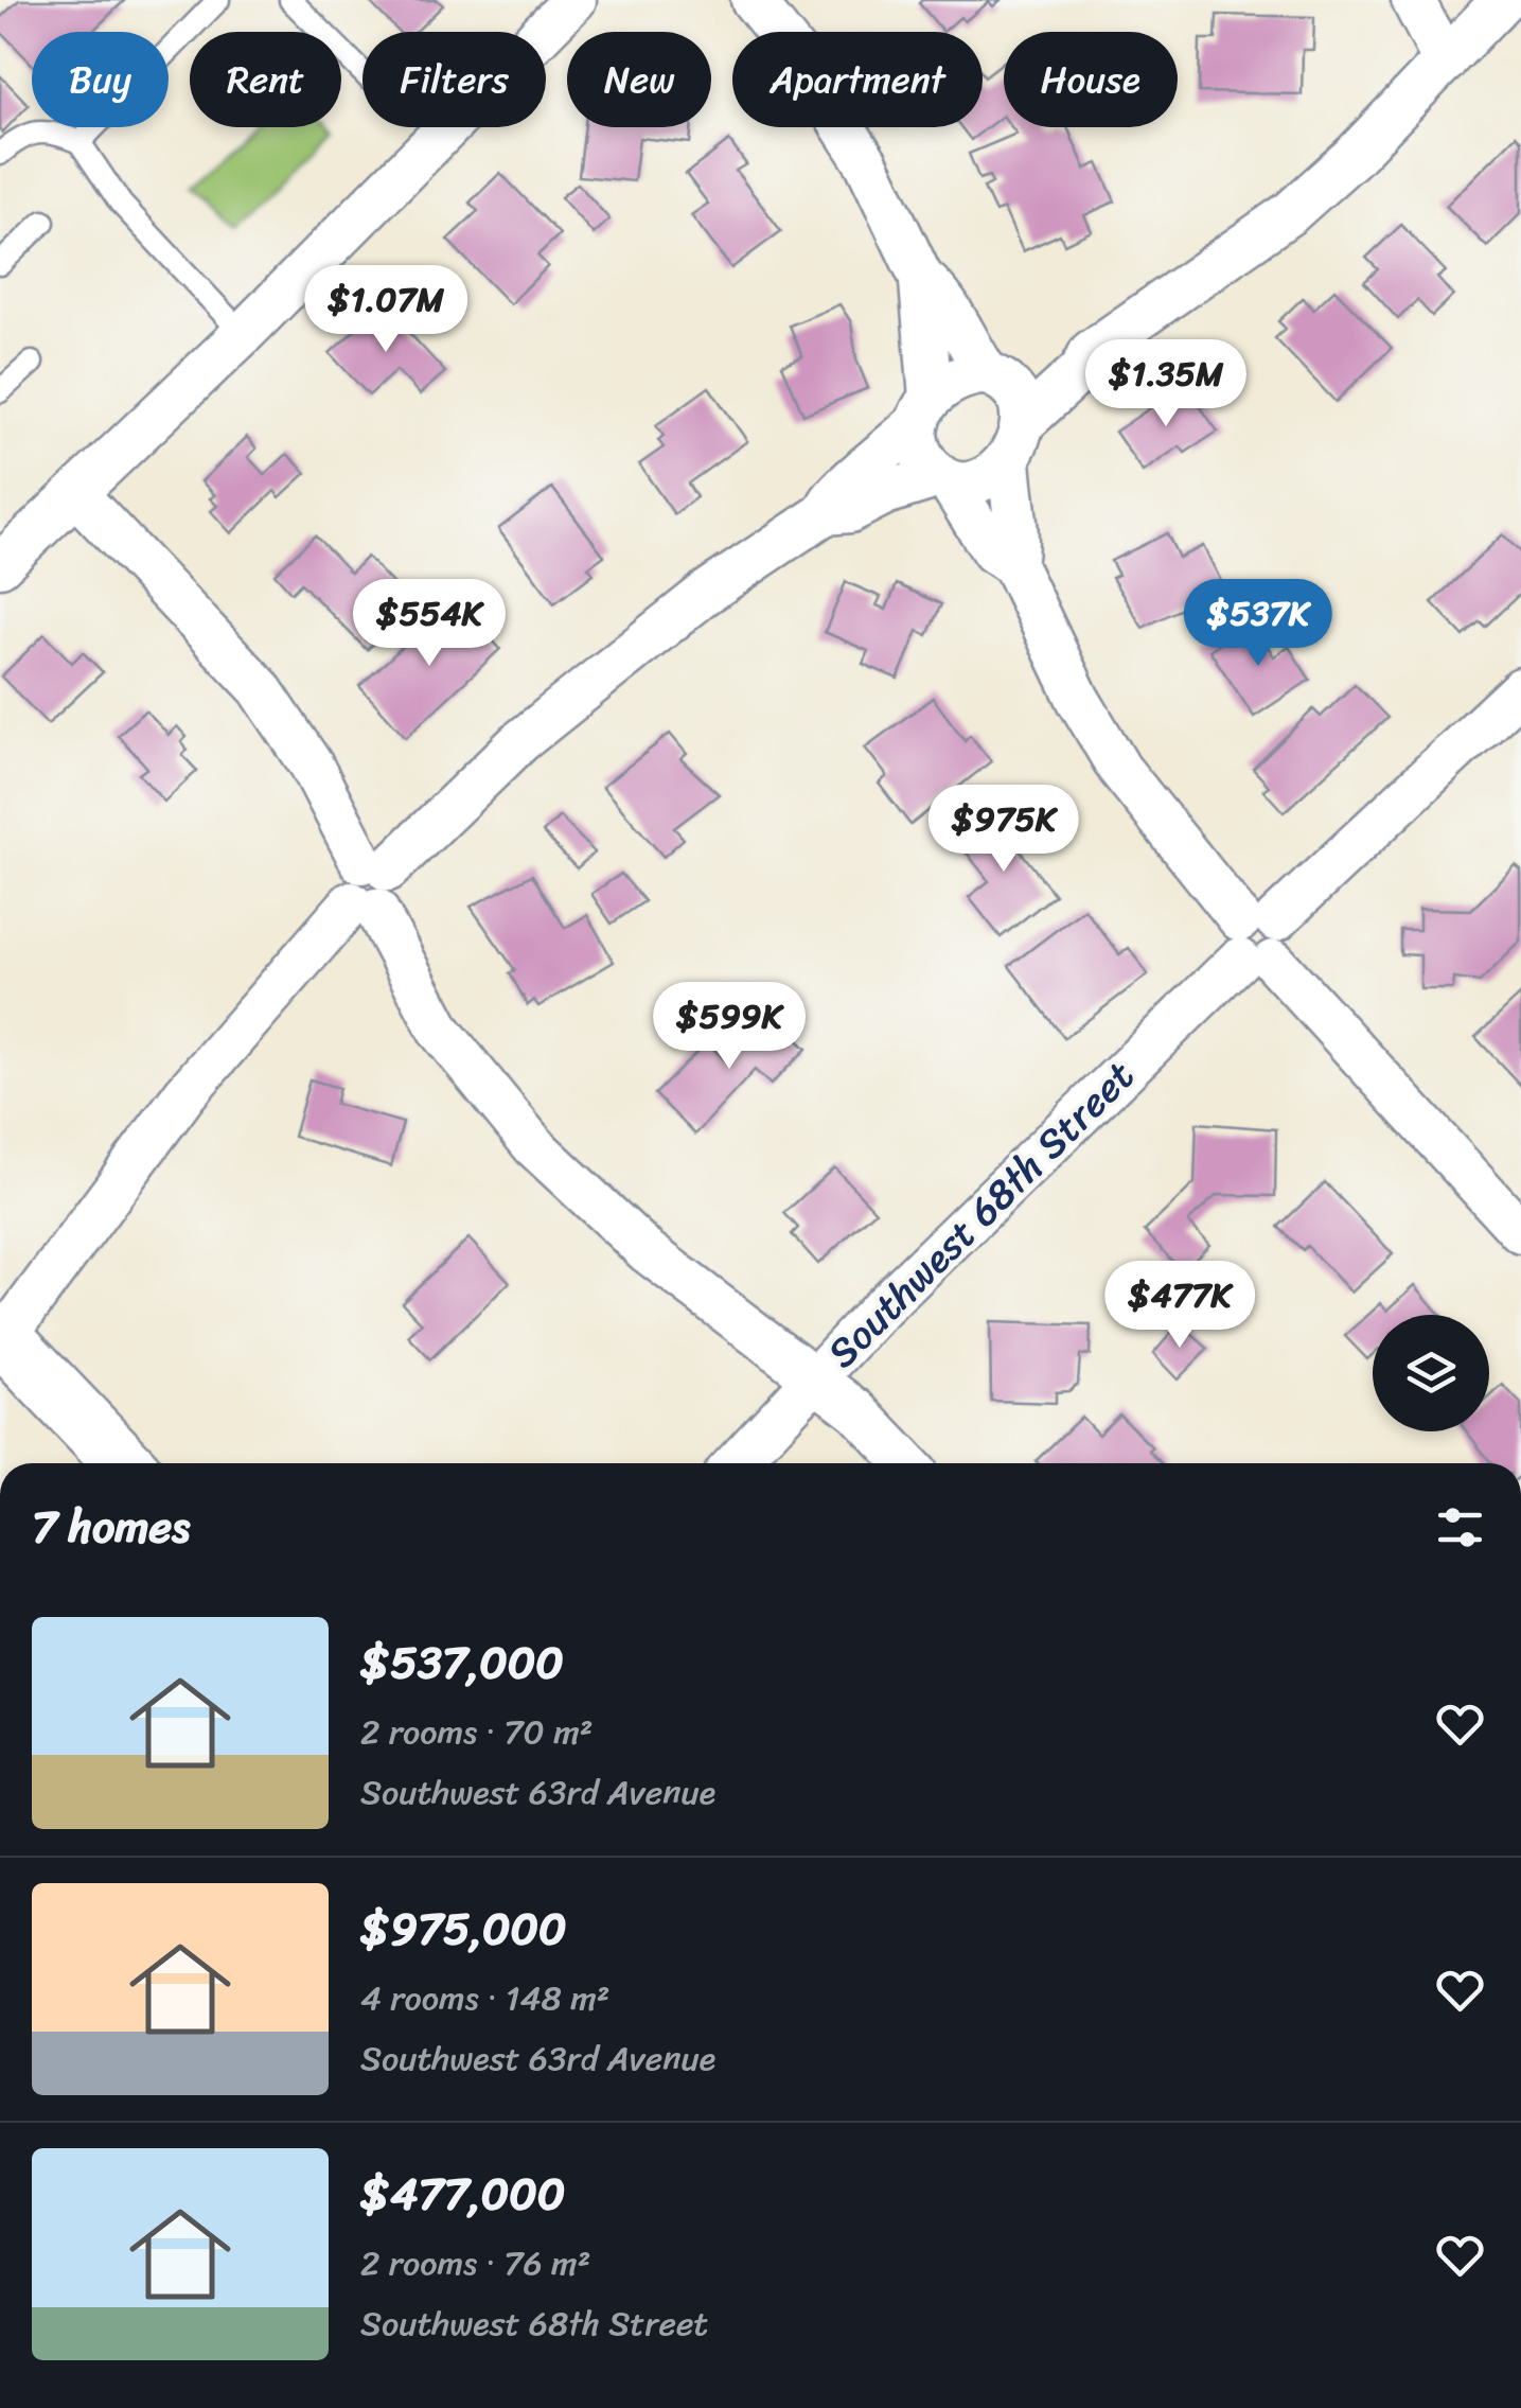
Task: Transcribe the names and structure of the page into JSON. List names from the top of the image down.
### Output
{
  "streets": {
    "street": ["Southwest 68th Street"]
  },
  "page": {
    "chip": [
      "Buy",
      "Rent",
      "Filters",
      "New",
      "Apartment",
      "House"
    ],
    "price": [
      "$1.07M",
      "$1.35M",
      "$554K",
      "$537K",
      "$975K",
      "$599K",
      "$477K"
    ],
    "heading": "7 homes",
    "list": [
      {
        "name": "$537,000",
        "note": "2 rooms · 70 m² · Southwest 63rd Avenue"
      },
      {
        "name": "$975,000",
        "note": "4 rooms · 148 m² · Southwest 63rd Avenue"
      },
      {
        "name": "$477,000",
        "note": "2 rooms · 76 m² · Southwest 68th Street"
      }
    ]
  }
}
